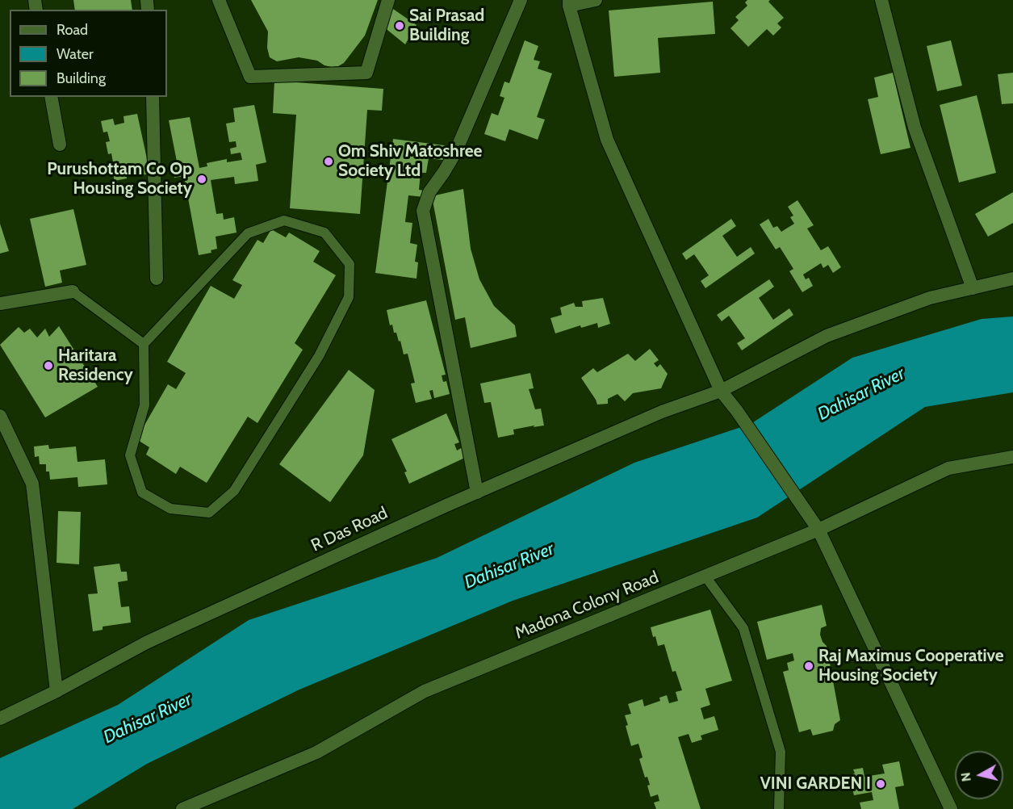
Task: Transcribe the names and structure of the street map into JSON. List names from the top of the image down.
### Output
{
  "streets": {
    "street": ["R Das Road", "Madona Colony Road"]
  },
  "water": ["Dahisar River"],
  "places": [
    "Sai Prasad Building",
    "Om Shiv Matoshree Society Ltd",
    "Purushottam Co Op Housing Society",
    "Haritara Residency",
    "Raj Maximus Cooperative Housing Society",
    "VINI GARDEN I"
  ],
  "legend": ["Road", "Water", "Building"],
  "north": "left"
}
